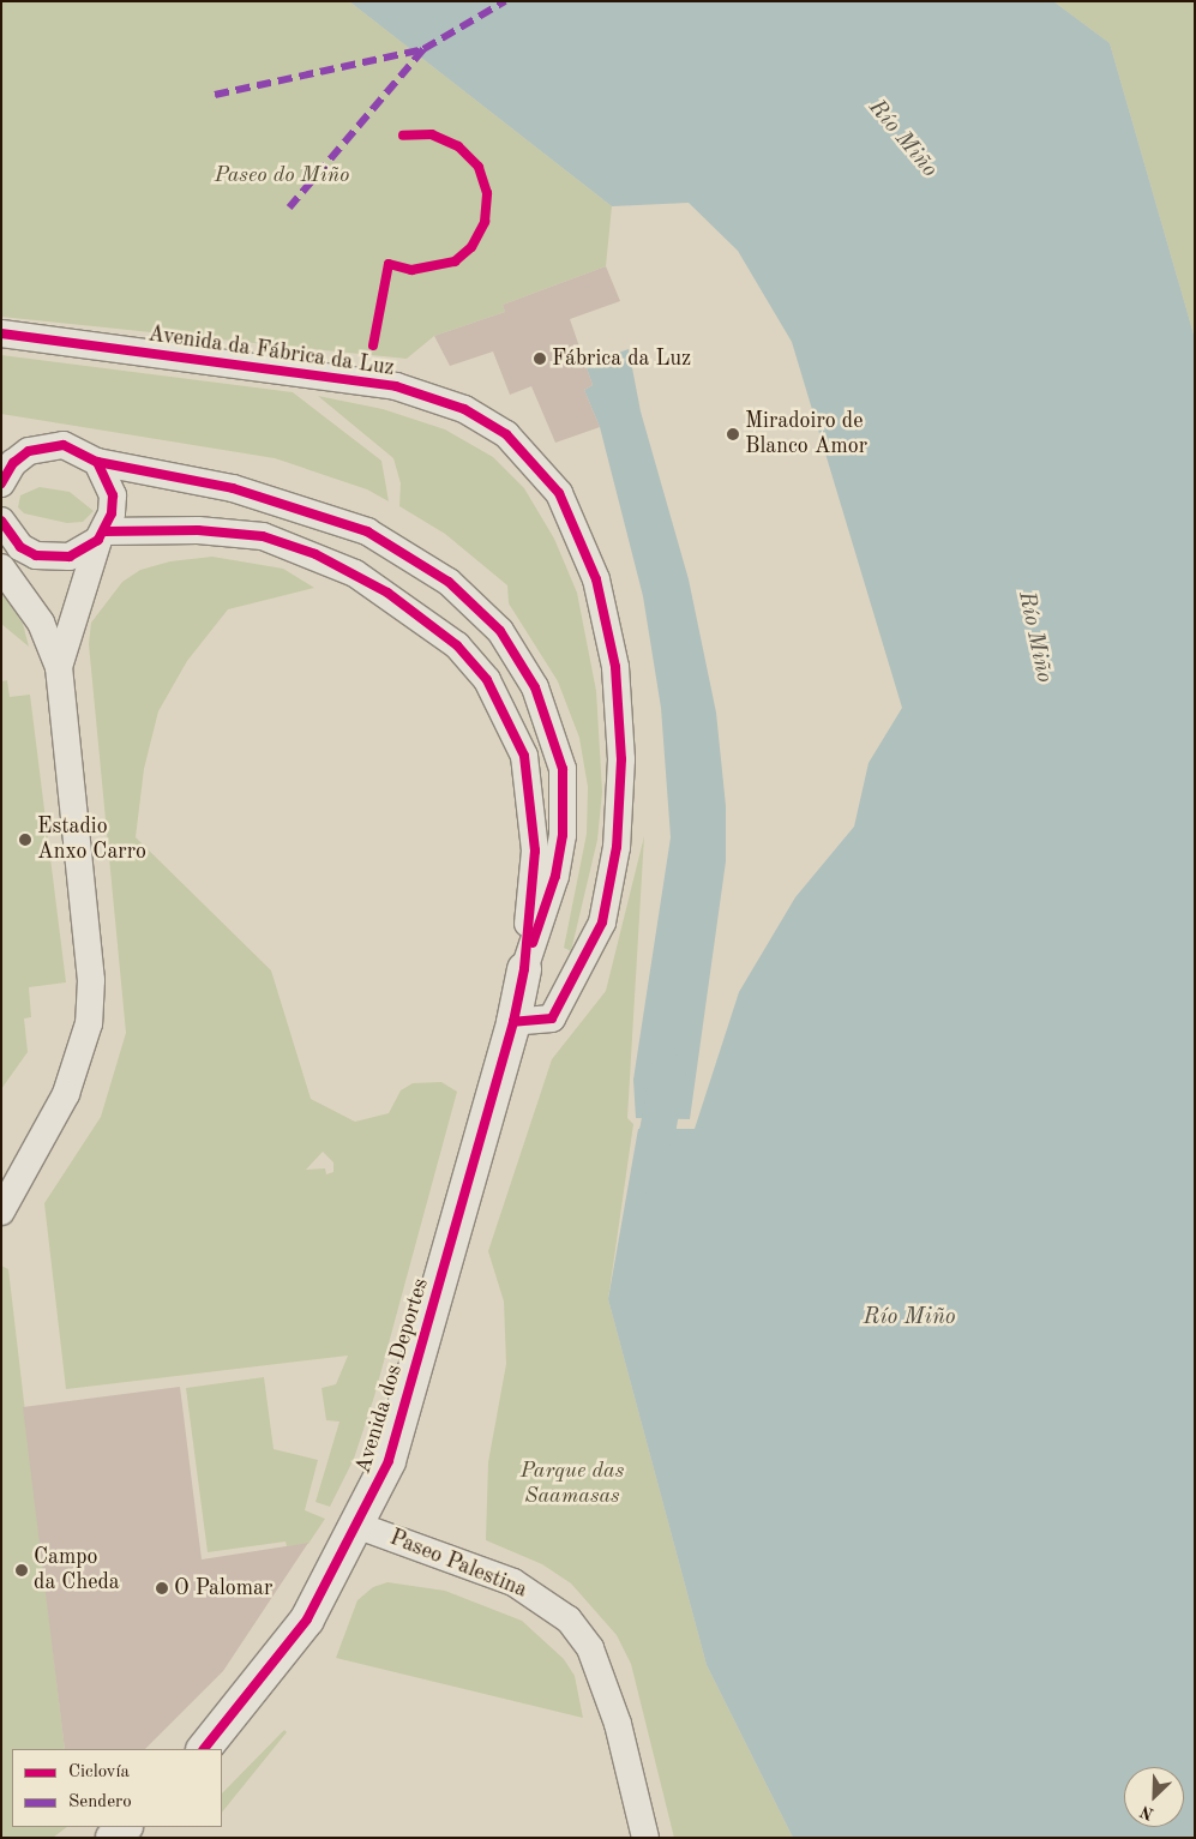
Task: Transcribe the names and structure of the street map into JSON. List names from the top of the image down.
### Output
{
  "streets": {
    "street": ["Avenida da Fábrica da Luz", "Avenida dos Deportes", "Paseo Palestina"]
  },
  "crossings": [
    ["Avenida da Fábrica da Luz", "Avenida dos Deportes"],
    ["Avenida dos Deportes", "Paseo Palestina"]
  ],
  "water": ["Río Miño"],
  "parks": ["Paseo do Miño", "Parque das Saamasas"],
  "places": [
    "Fábrica da Luz",
    "Miradoiro de Blanco Amor",
    "Estadio Anxo Carro",
    "Campo da Cheda",
    "O Palomar"
  ],
  "legend": ["Ciclovía", "Sendero"],
  "north": "bottom left"
}
